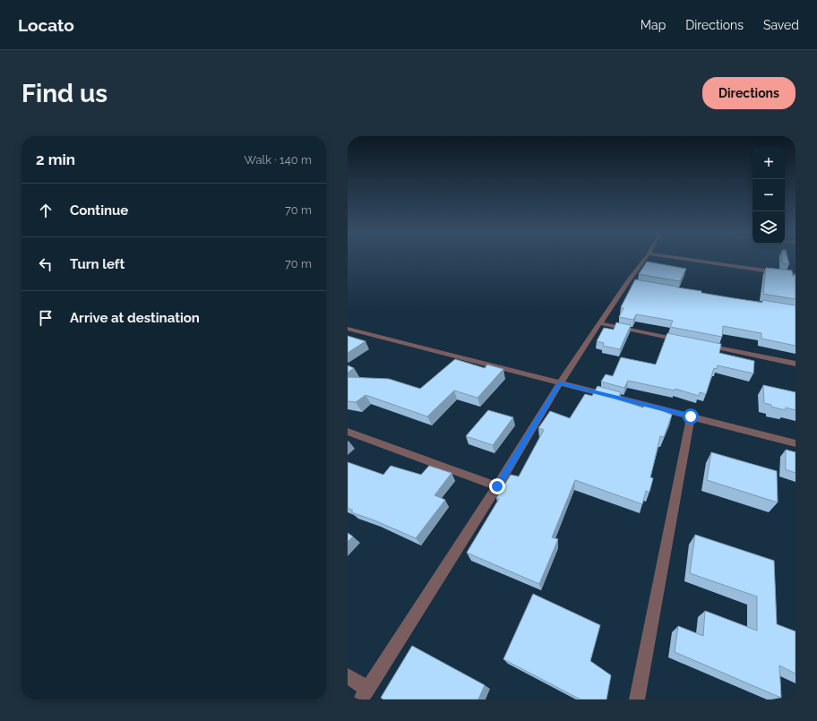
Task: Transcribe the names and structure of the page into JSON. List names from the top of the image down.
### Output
{
  "page": {
    "header": "Locato",
    "nav": ["Map", "Directions", "Saved"],
    "buttons": "Directions",
    "title": "Find us",
    "heading": ["2 min", "Walk · 140 m"],
    "map_buttons": ["+", "−"],
    "list": [
      ["Continue", "70 m"],
      ["Turn left", "70 m"],
      "Arrive at destination"
    ]
  }
}
